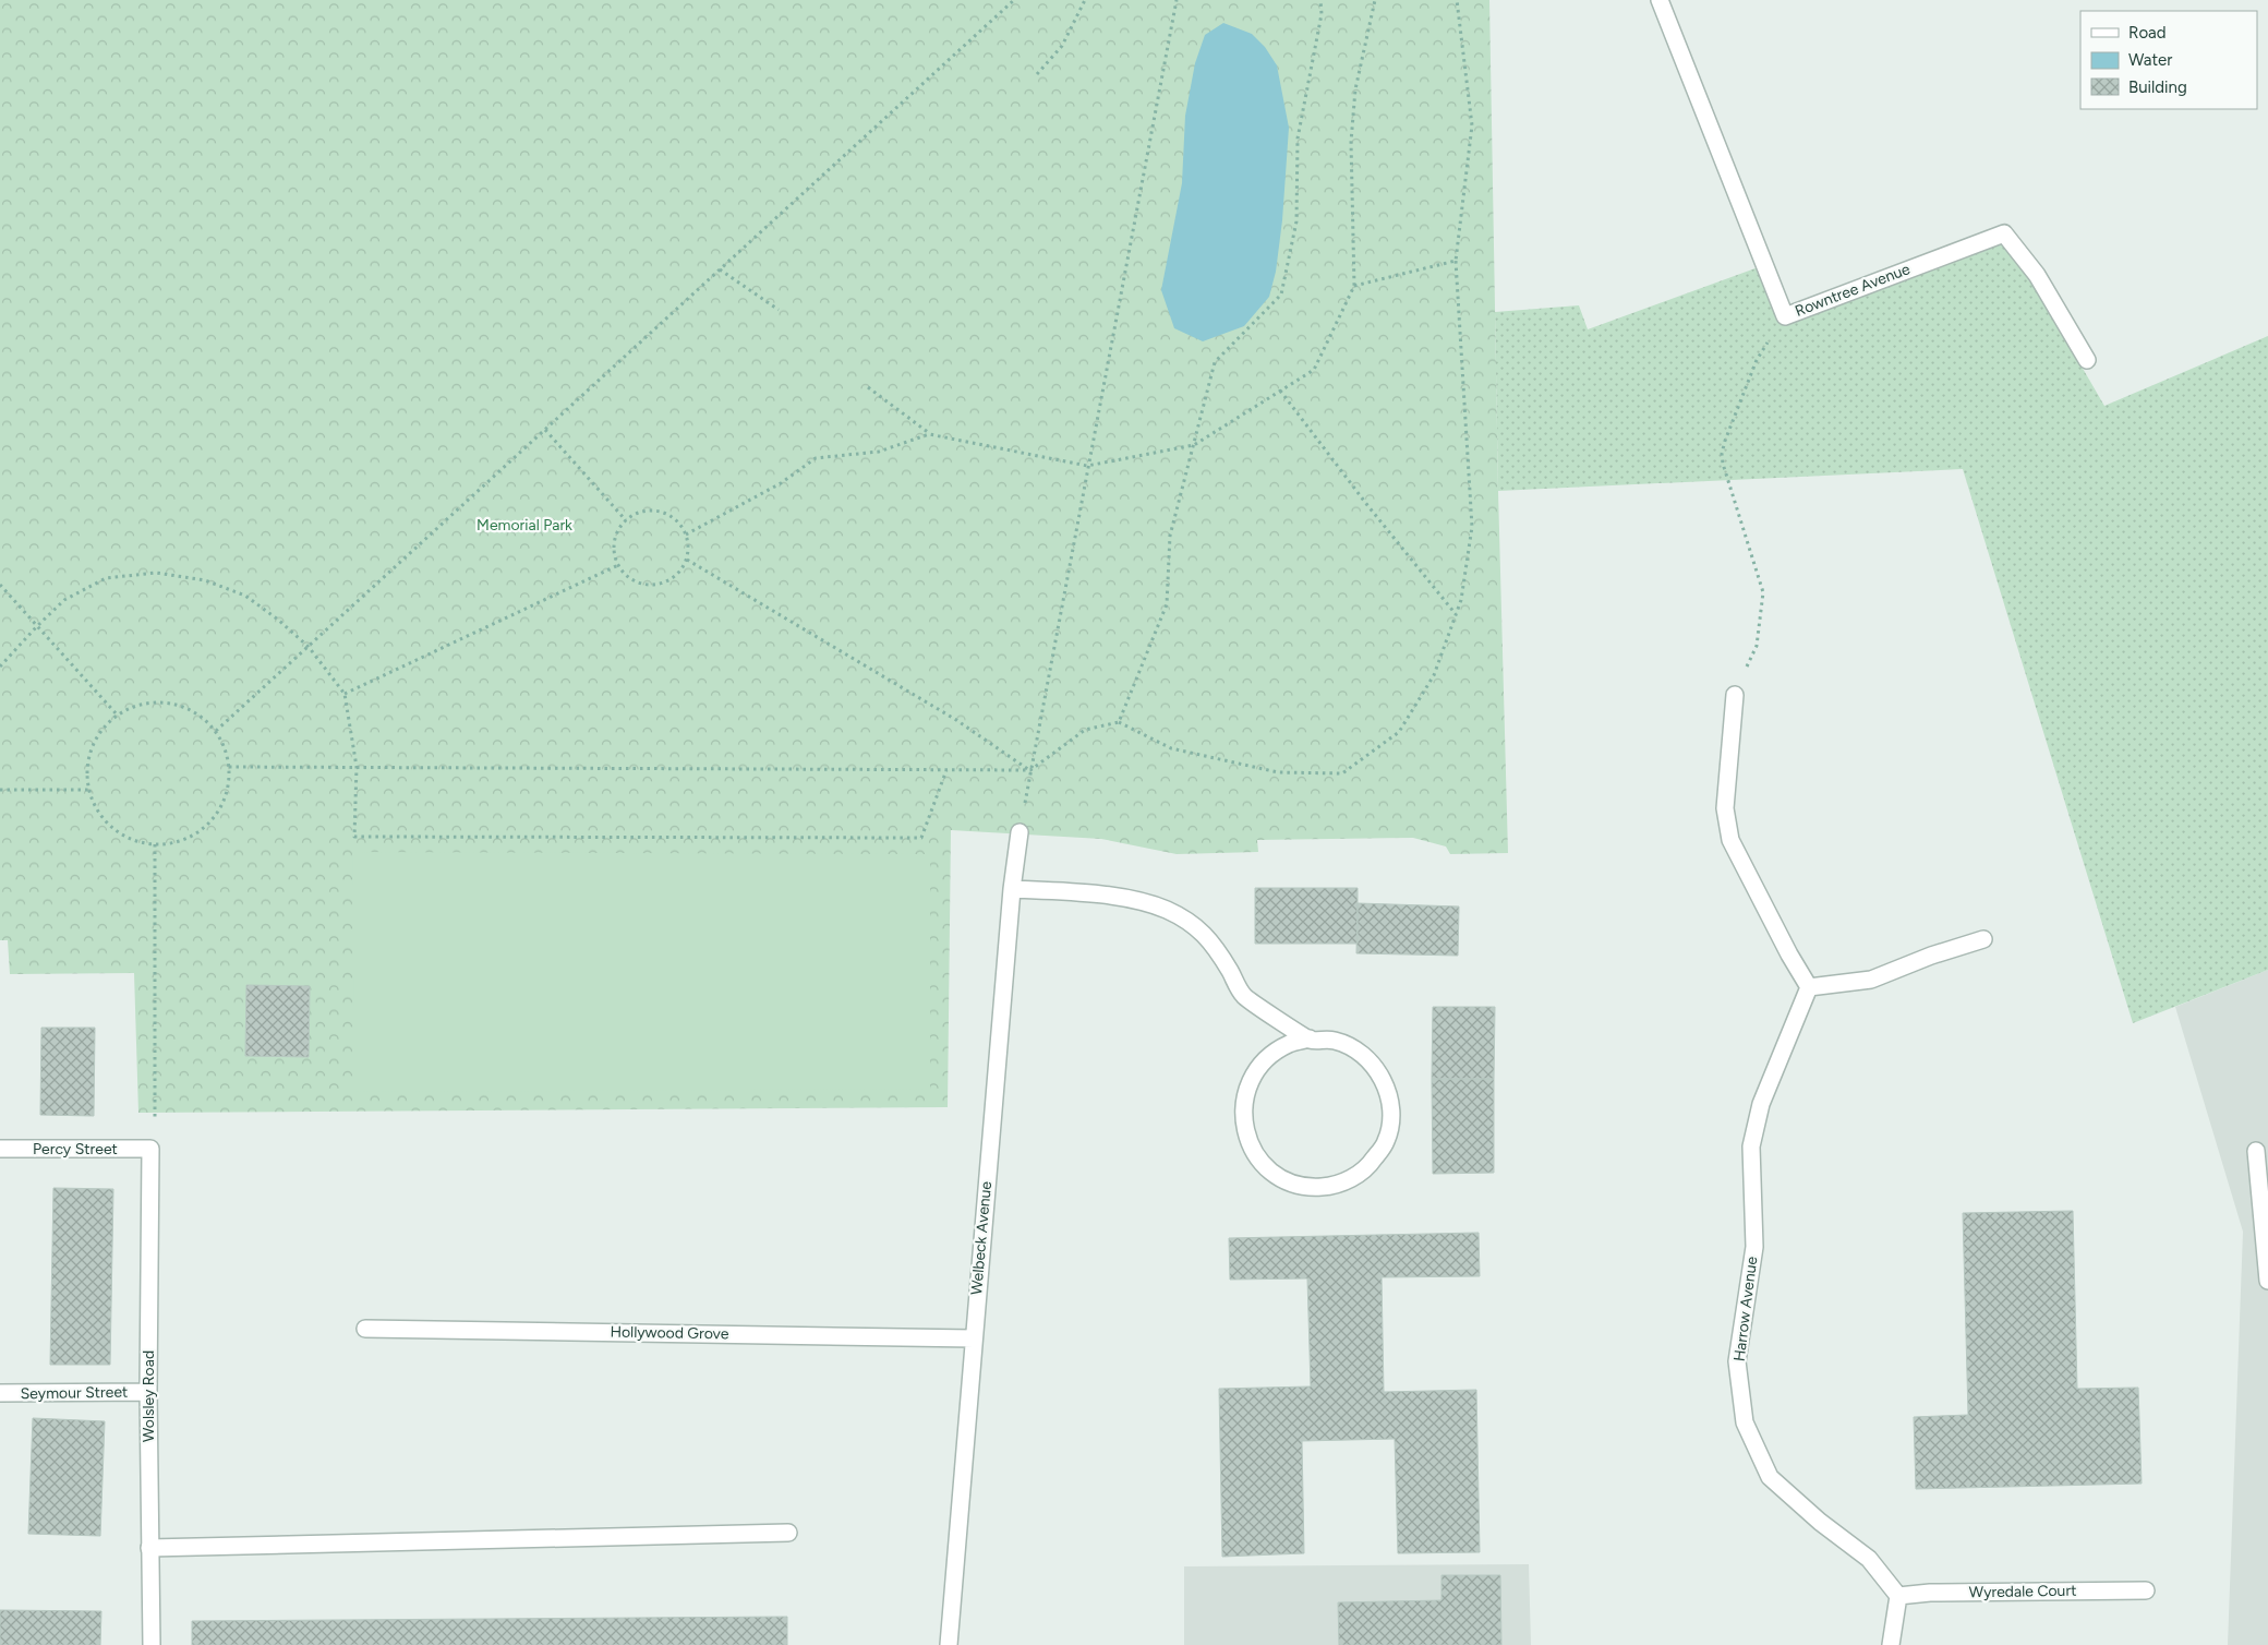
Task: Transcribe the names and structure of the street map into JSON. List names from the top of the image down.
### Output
{
  "streets": {
    "street": [
      "Rowntree Avenue",
      "Percy Street",
      "Welbeck Avenue",
      "Harrow Avenue",
      "Hollywood Grove",
      "Seymour Street",
      "Wolsley Road",
      "Wyredale Court"
    ]
  },
  "crossings": [
    ["Percy Street", "Wolsley Road"],
    ["Welbeck Avenue", "Hollywood Grove"],
    ["Harrow Avenue", "Wyredale Court"],
    ["Seymour Street", "Wolsley Road"]
  ],
  "parks": ["Memorial Park"],
  "legend": ["Road", "Water", "Building"]
}
